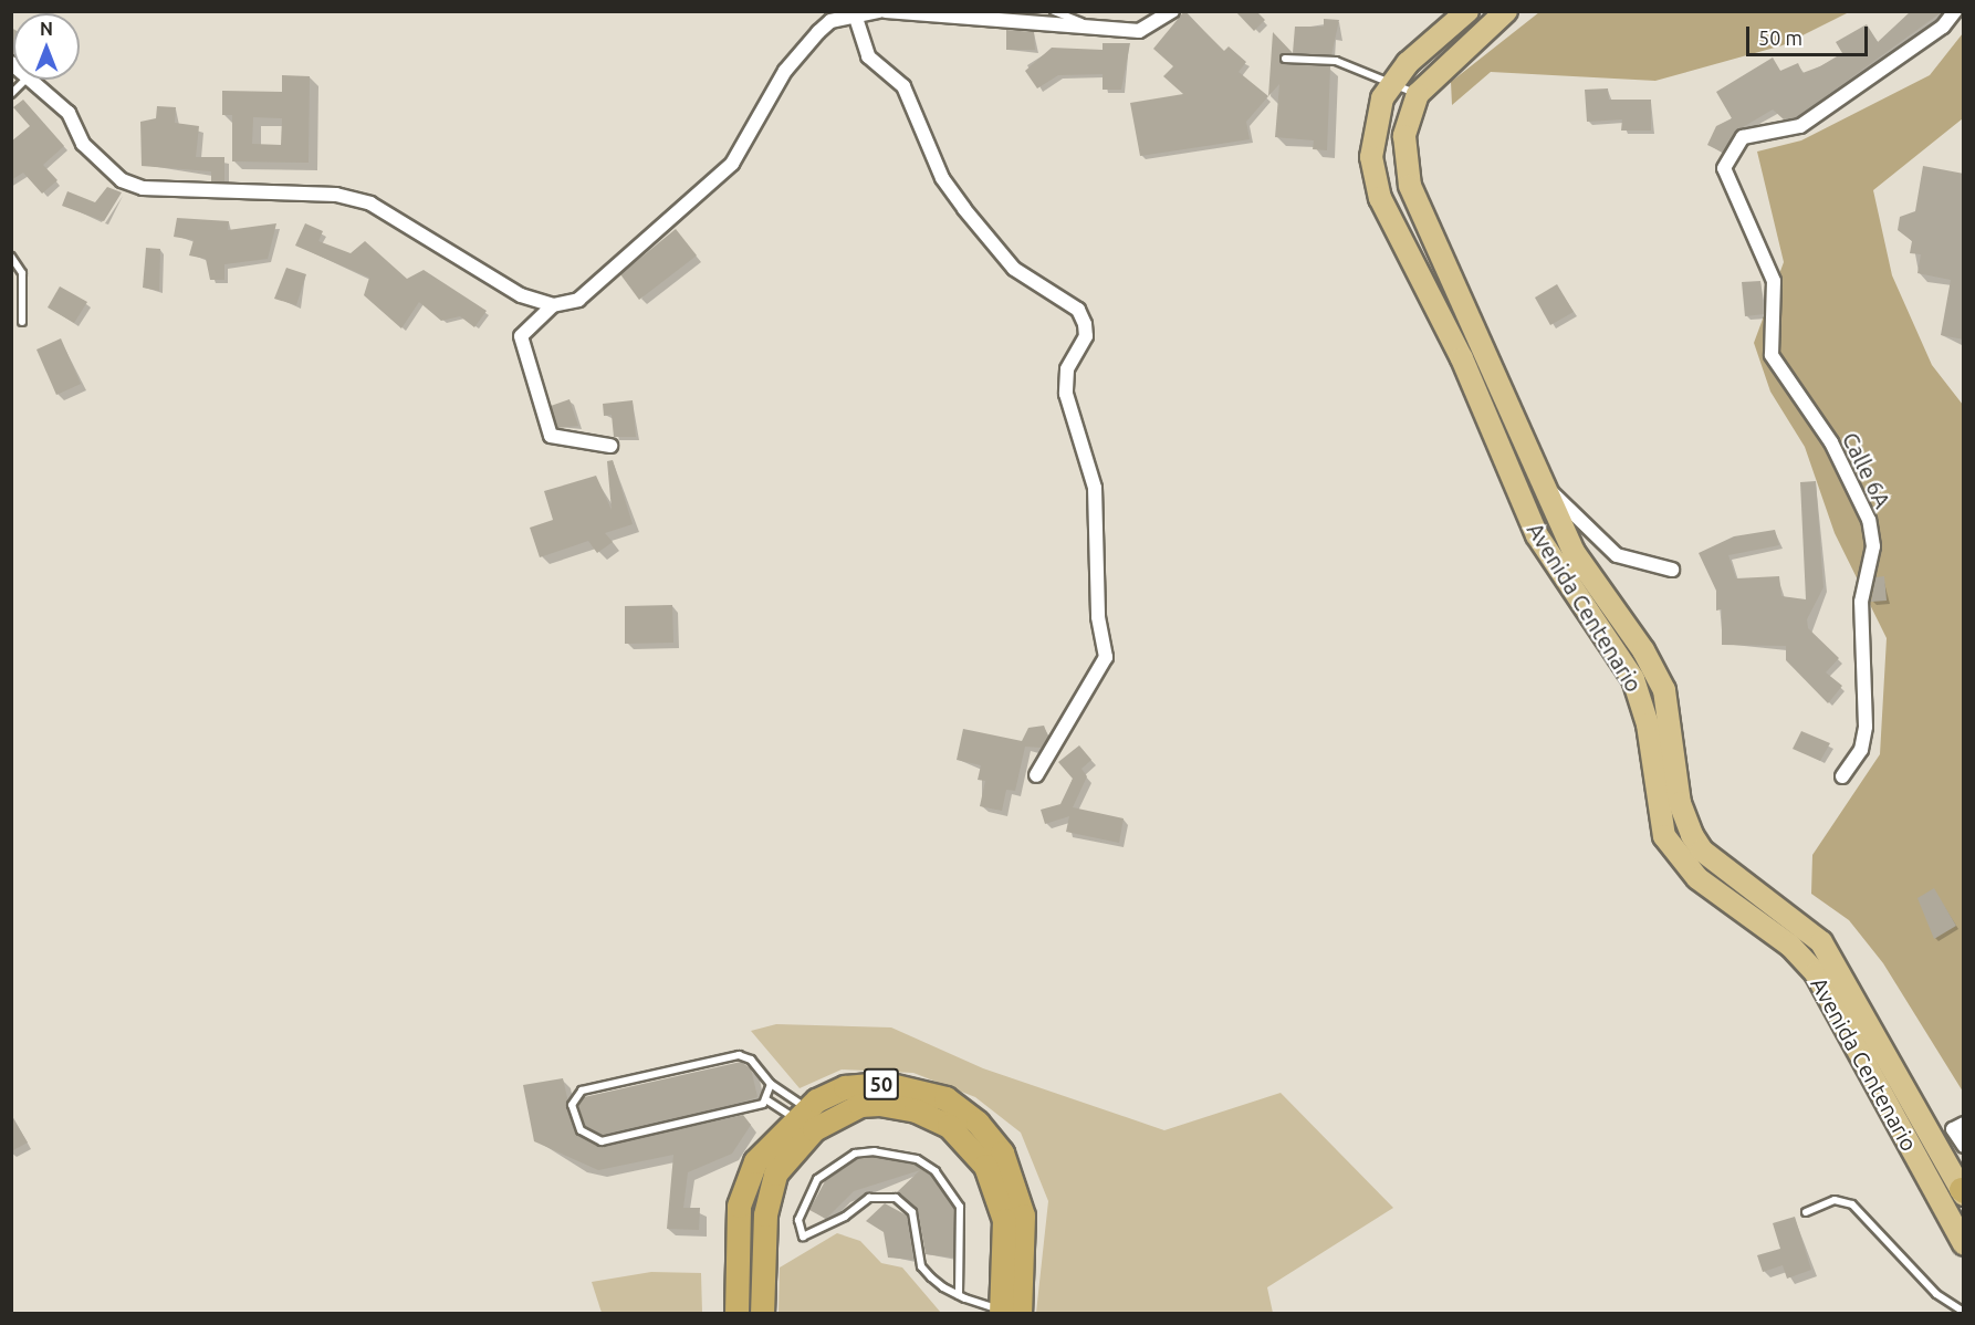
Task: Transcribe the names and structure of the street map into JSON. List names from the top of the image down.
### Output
{
  "streets": {
    "highway": ["50"],
    "main road": ["Avenida Centenario"],
    "street": ["Calle 6A"]
  },
  "scale_bar": "50 m",
  "north": "top"
}
